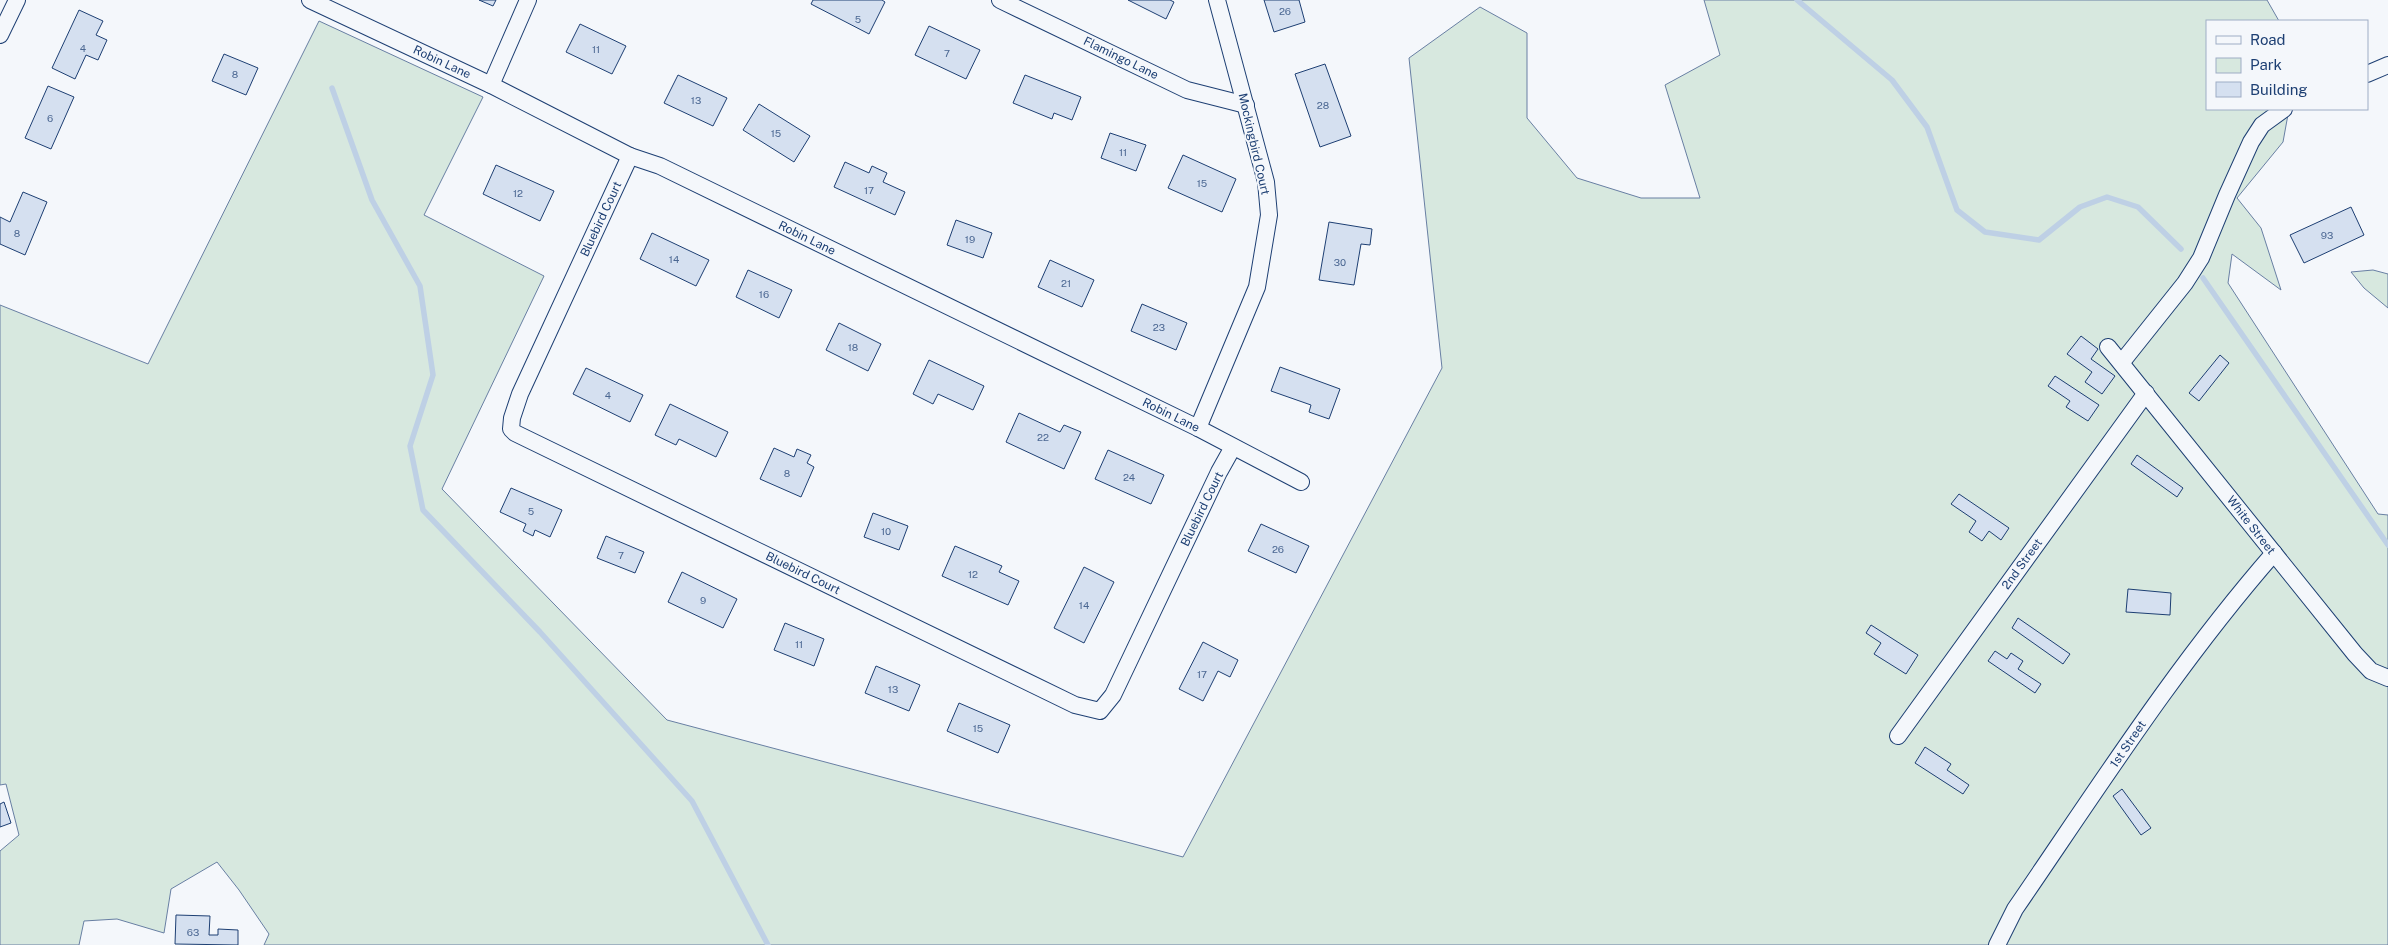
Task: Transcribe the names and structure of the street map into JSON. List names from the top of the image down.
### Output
{
  "streets": {
    "street": [
      "Flamingo Lane",
      "Robin Lane",
      "Mockingbird Court",
      "Bluebird Court",
      "White Street",
      "2nd Street",
      "1st Street"
    ]
  },
  "crossings": [
    ["Flamingo Lane", "Mockingbird Court"],
    ["Robin Lane", "Mockingbird Court"],
    ["Robin Lane", "Bluebird Court"],
    ["White Street", "2nd Street"],
    ["White Street", "1st Street"]
  ],
  "house_numbers": [
    "26",
    "5",
    "4",
    "11",
    "7",
    "8",
    "13",
    "28",
    "6",
    "15",
    "11",
    "15",
    "17",
    "12",
    "8",
    "93",
    "19",
    "14",
    "30",
    "21",
    "16",
    "23",
    "18",
    "4",
    "22",
    "8",
    "24",
    "5",
    "10",
    "26",
    "7",
    "12",
    "9",
    "14",
    "11",
    "17",
    "13",
    "15",
    "63"
  ],
  "legend": ["Road", "Park", "Building"]
}
